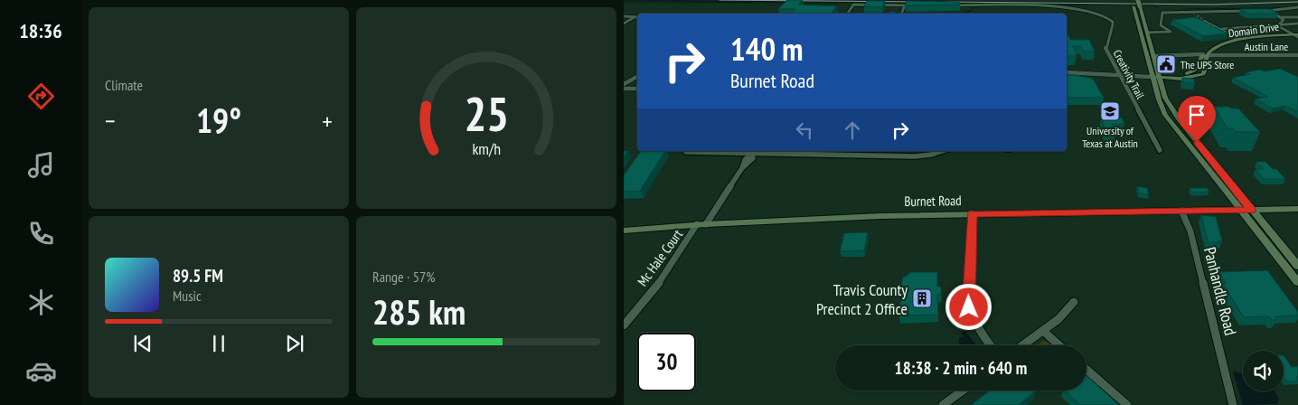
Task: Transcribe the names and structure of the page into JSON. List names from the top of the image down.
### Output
{
  "streets": {
    "main road": ["Domain Drive", "Burnet Road"],
    "street": [
      "Austin Lane",
      "Creativity Trail",
      "Mc Hale Court",
      "Panhandle Road"
    ]
  },
  "crossings": [
    ["Domain Drive", "Austin Lane"],
    ["Burnet Road", "Mc Hale Court"],
    ["Burnet Road", "Panhandle Road"]
  ],
  "places": {
    "public building": ["The UPS Store"],
    "school or university": ["University of Texas at Austin"],
    "building": ["Travis County Precinct 2 Office"]
  },
  "page": {
    "tabs": "18:36",
    "tile": [
      "Climate",
      ["Range · 57%", "285 km"]
    ],
    "turn": ["140 m", "Burnet Road"],
    "heat": ["−", "19°", "+"],
    "song": ["89.5 FM", "Music"],
    "limit": "30",
    "trip": "18:38 · 2 min · 640 m",
    "gauge": ["25", "km/h"]
  }
}
